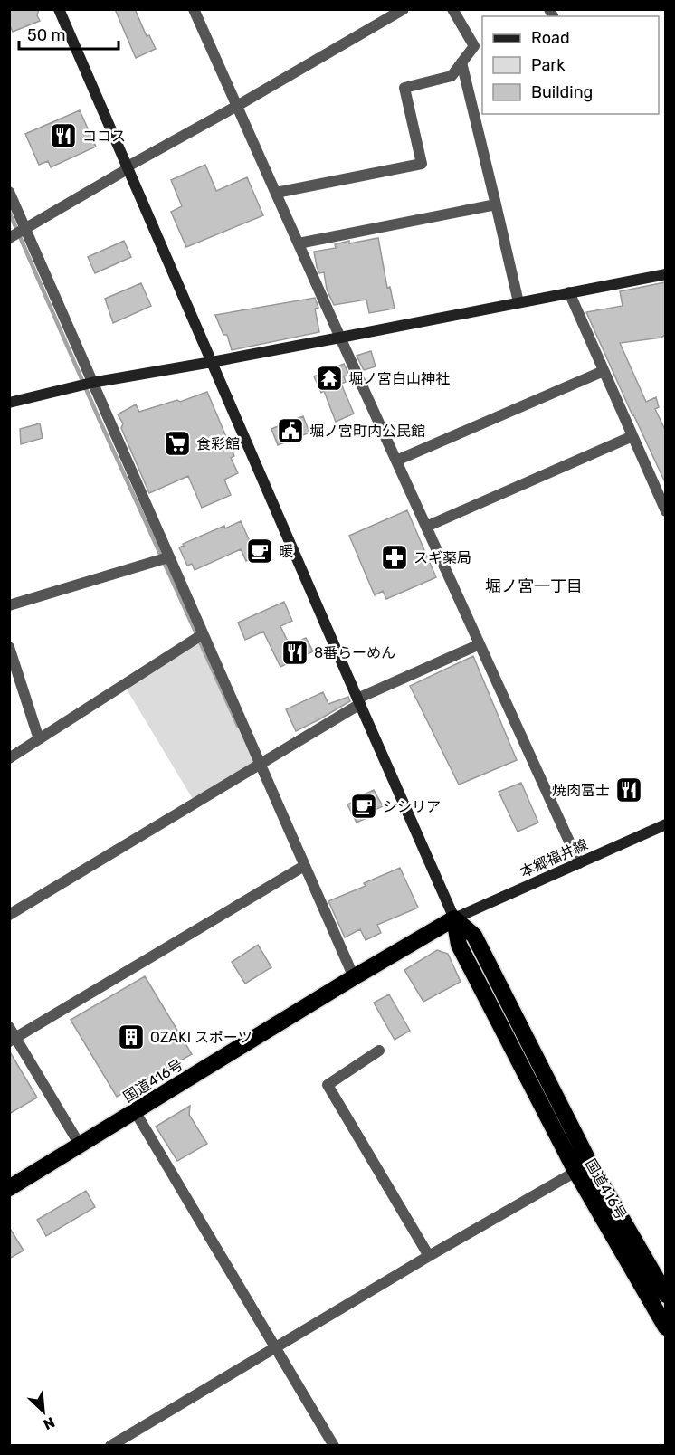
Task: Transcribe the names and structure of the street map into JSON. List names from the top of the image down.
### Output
{
  "streets": {
    "highway": ["国道416号"],
    "street": ["本郷福井線"]
  },
  "crossings": [
    ["本郷福井線", "国道416号"]
  ],
  "districts": ["堀ノ宮一丁目"],
  "places": {
    "restaurant": ["ココス", "8番らーめん", "焼肉富士"],
    "temple": ["堀ノ宮白山神社"],
    "public building": ["堀ノ宮町内公民館"],
    "supermarket": ["食彩館"],
    "cafe": ["暖", "シシリア"],
    "pharmacy": ["スギ薬局"],
    "building": ["OZAKI スポーツ"]
  },
  "legend": ["Road", "Park", "Building"],
  "scale_bar": "50 m",
  "north": "bottom right"
}
